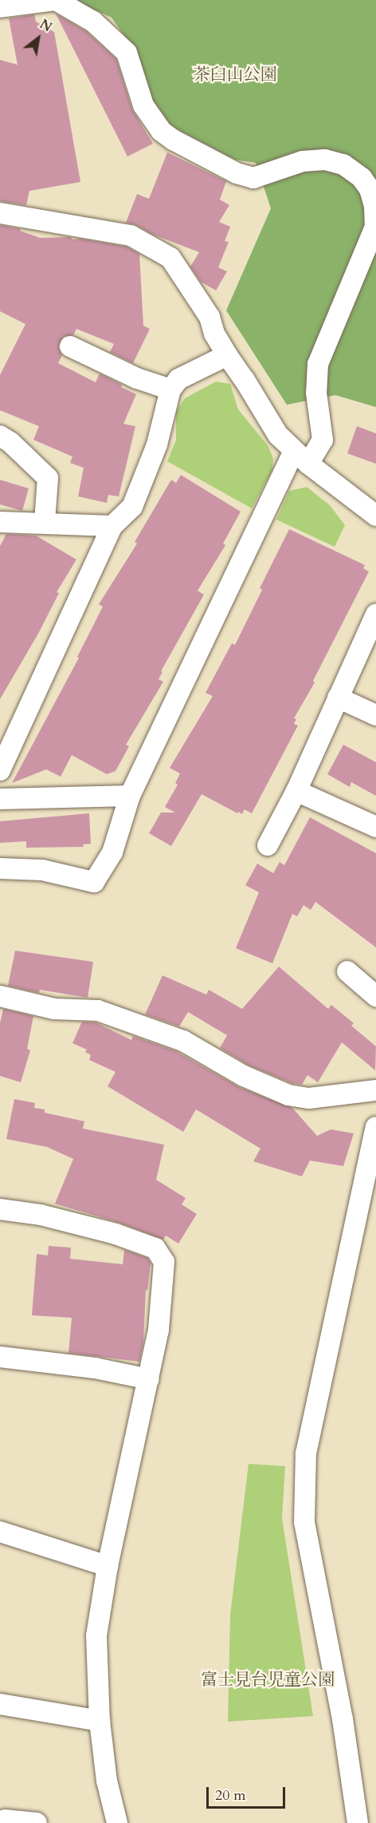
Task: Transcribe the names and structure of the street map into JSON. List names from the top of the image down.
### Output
{
  "parks": ["茶臼山公園", "富士見台児童公園"],
  "scale_bar": "20 m",
  "north": "top right"
}
